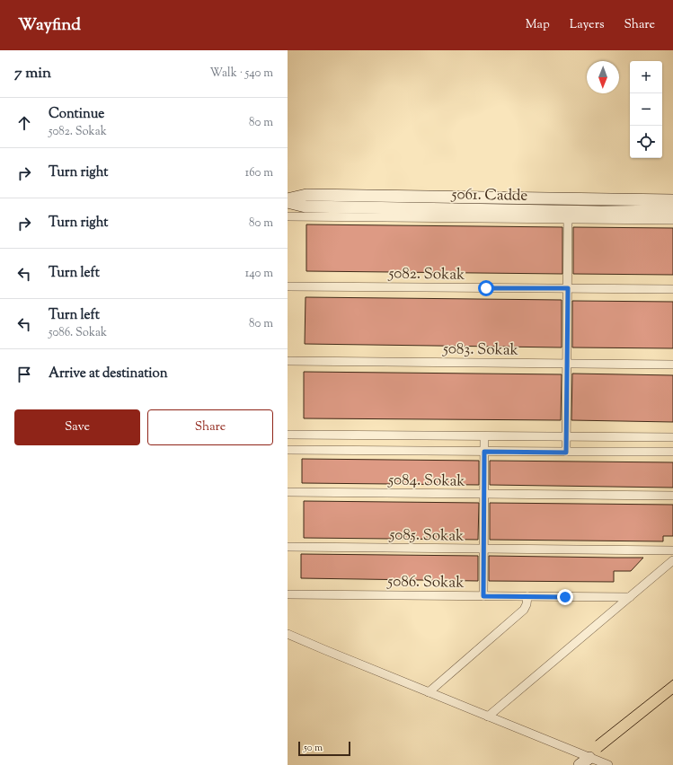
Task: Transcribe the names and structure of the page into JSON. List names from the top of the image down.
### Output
{
  "streets": {
    "street": [
      "5061. Cadde",
      "5082. Sokak",
      "5083. Sokak",
      "5084. Sokak",
      "5085. Sokak",
      "5086. Sokak"
    ]
  },
  "scale_bar": "50 m",
  "north": "bottom",
  "page": {
    "header": "Wayfind",
    "nav": ["Map", "Layers", "Share"],
    "heading": ["7 min", "Walk · 540 m"],
    "map_buttons": ["+", "−"],
    "list": [
      ["Continue", "5082. Sokak", "80 m"],
      ["Turn right", "160 m"],
      ["Turn right", "80 m"],
      ["Turn left", "140 m"],
      ["Turn left", "5086. Sokak", "80 m"],
      "Arrive at destination"
    ],
    "buttons": ["Save", "Share"],
    "scale": "50 m"
  }
}
